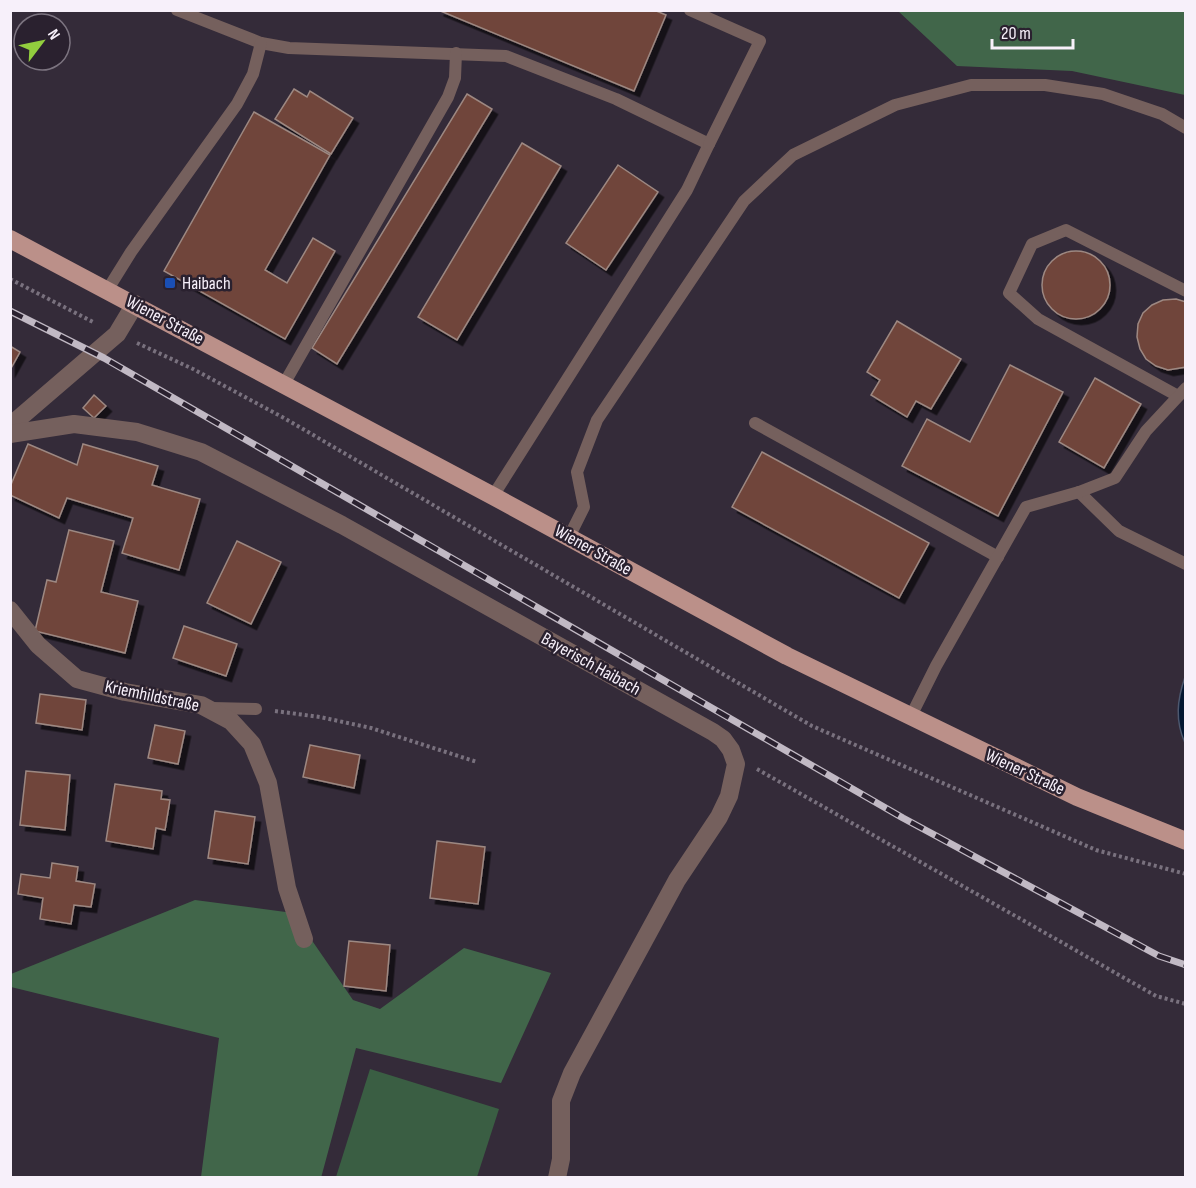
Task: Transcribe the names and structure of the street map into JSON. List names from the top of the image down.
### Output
{
  "streets": {
    "main road": ["Wiener Straße"],
    "street": ["Bayerisch Haibach", "Kriemhildstraße"]
  },
  "places": {
    "transit": ["Haibach"]
  },
  "scale_bar": "20 m",
  "north": "top right"
}
